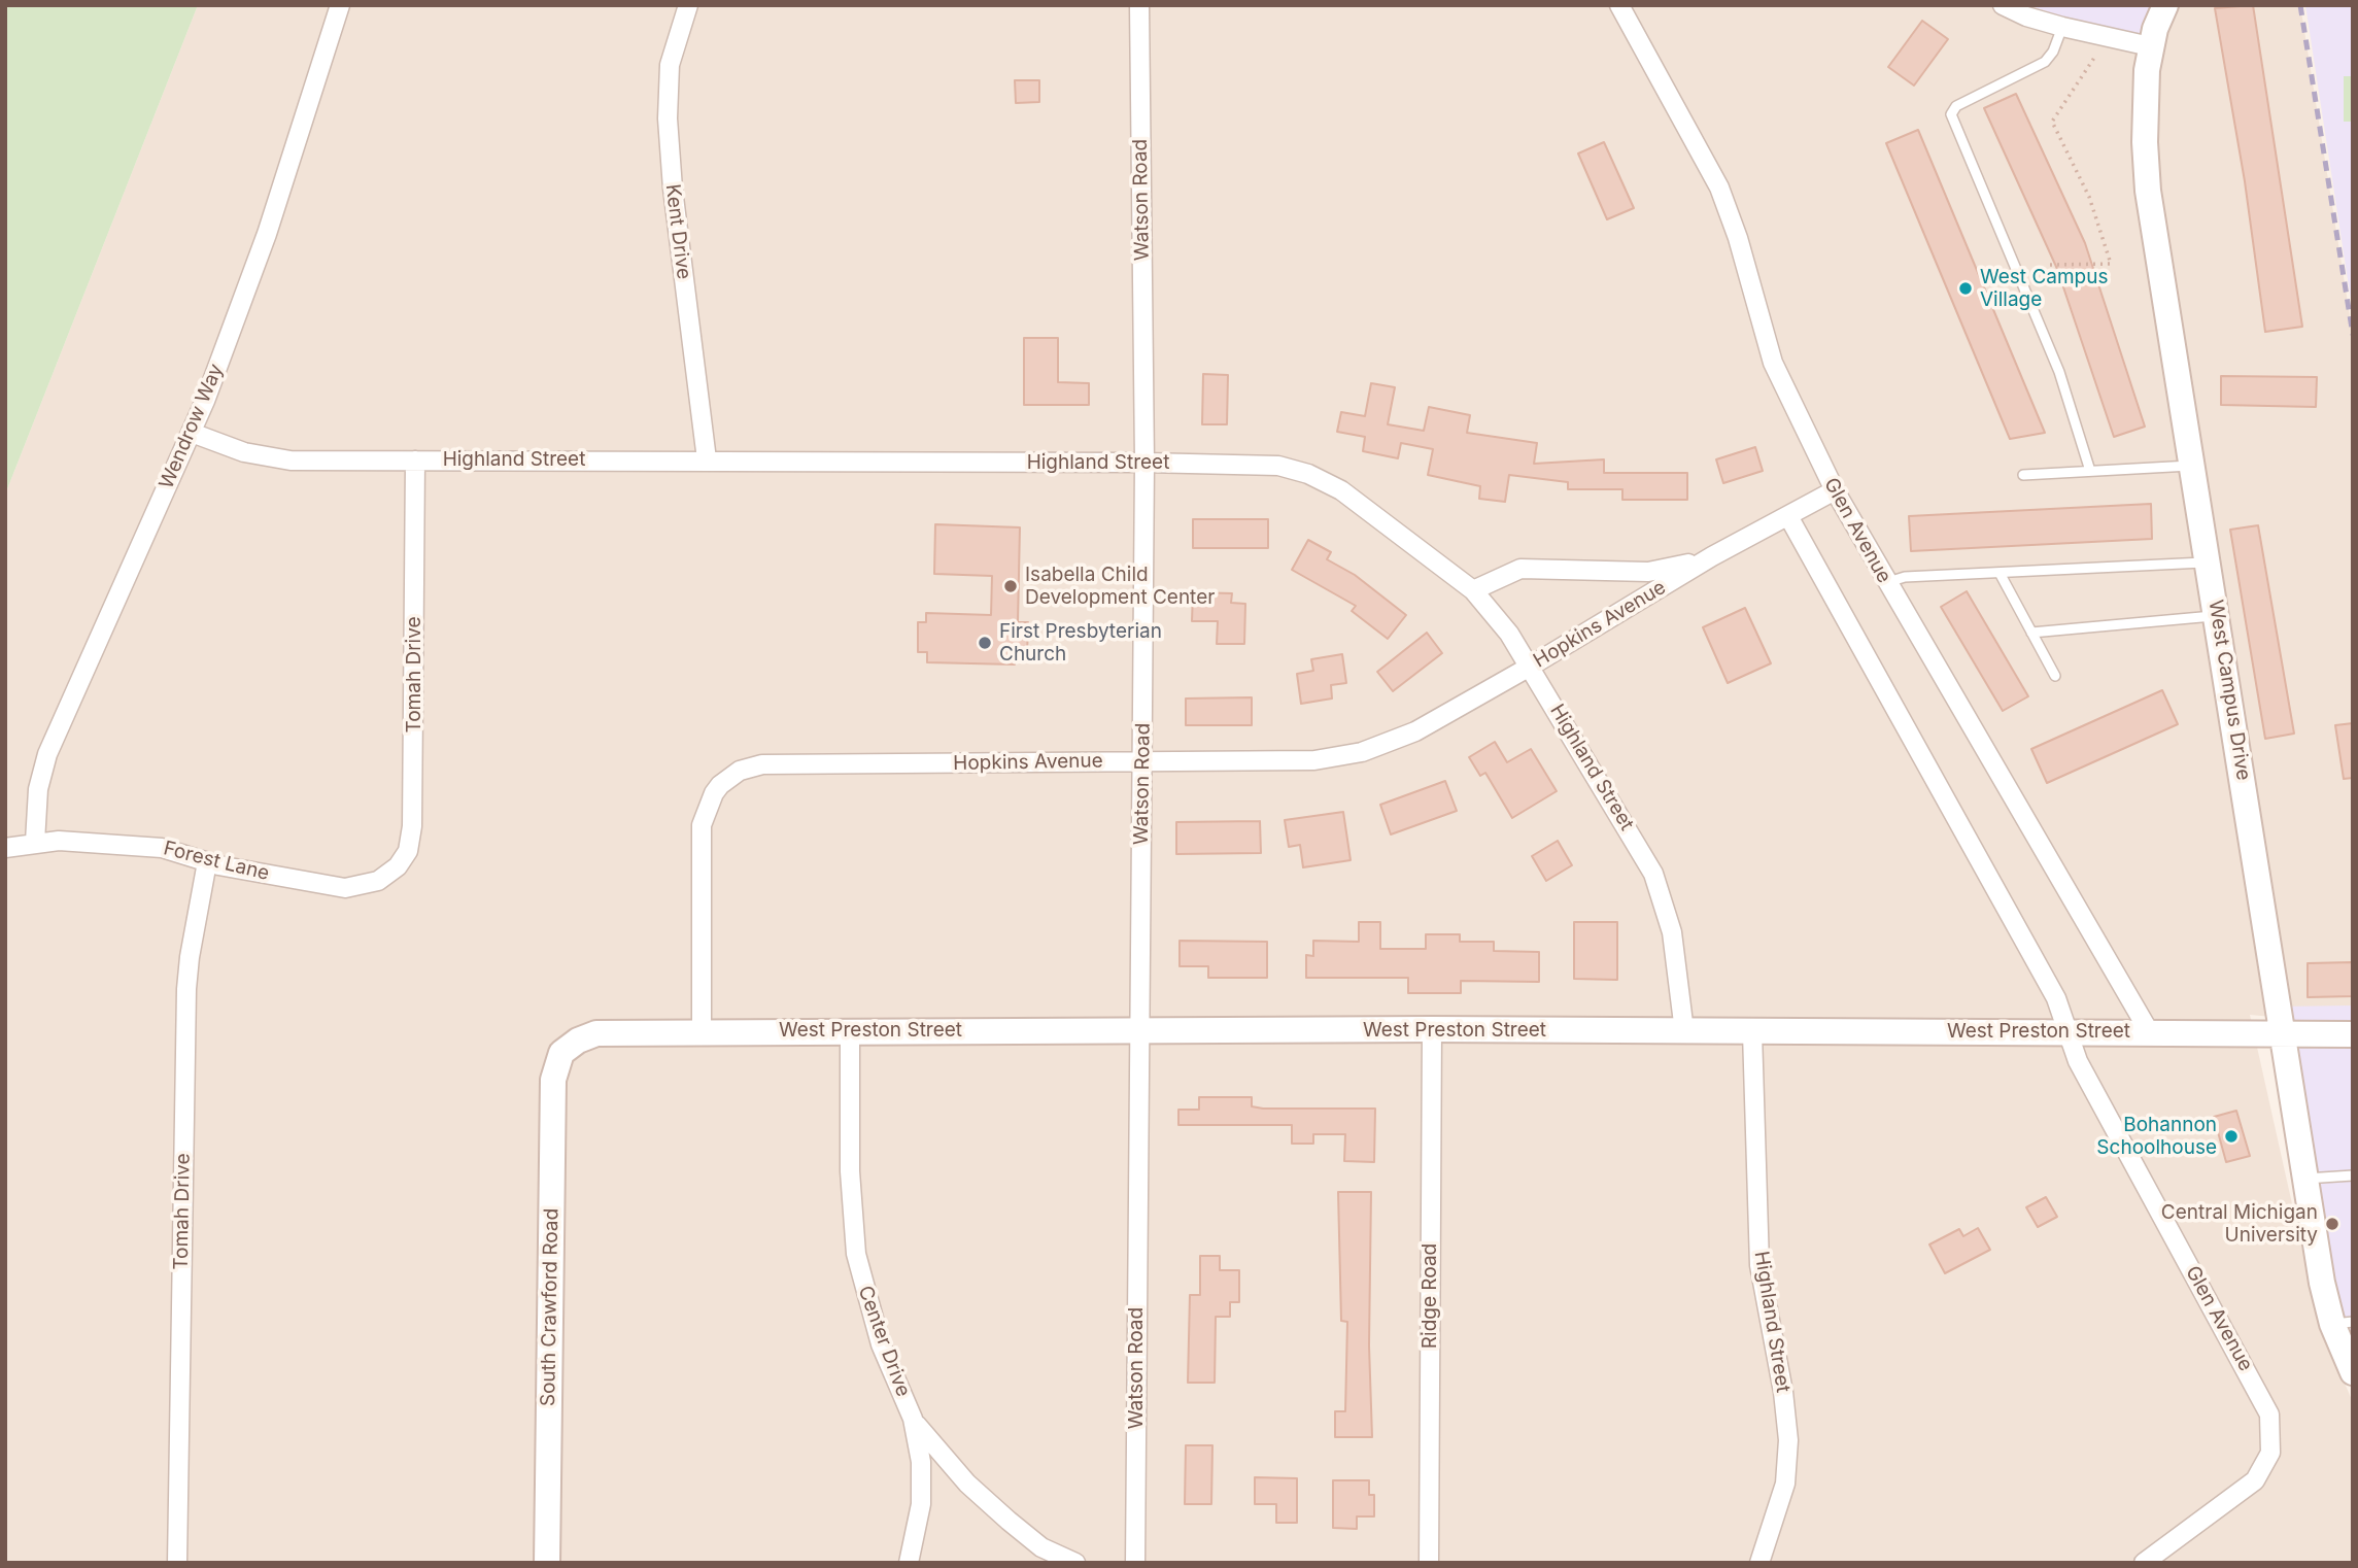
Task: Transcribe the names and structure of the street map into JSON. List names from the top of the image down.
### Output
{
  "streets": {
    "street": [
      "Watson Road",
      "Kent Drive",
      "Wendrow Way",
      "Highland Street",
      "Glen Avenue",
      "Hopkins Avenue",
      "Tomah Drive",
      "West Campus Drive",
      "Forest Lane",
      "West Preston Street",
      "Ridge Road",
      "South Crawford Road",
      "Center Drive"
    ]
  },
  "crossings": [
    ["Watson Road", "Highland Street"],
    ["Watson Road", "Hopkins Avenue"],
    ["Watson Road", "West Preston Street"],
    ["Kent Drive", "Highland Street"],
    ["Wendrow Way", "Highland Street"],
    ["Wendrow Way", "Forest Lane"],
    ["Highland Street", "Hopkins Avenue"],
    ["Highland Street", "Tomah Drive"],
    ["Highland Street", "West Preston Street"],
    ["Glen Avenue", "Hopkins Avenue"],
    ["Glen Avenue", "West Preston Street"],
    ["Hopkins Avenue", "West Preston Street"],
    ["Tomah Drive", "Forest Lane"],
    ["West Campus Drive", "West Preston Street"],
    ["West Preston Street", "Ridge Road"],
    ["West Preston Street", "South Crawford Road"],
    ["West Preston Street", "Center Drive"]
  ],
  "places": [
    "West Campus Village",
    "Isabella Child Development Center",
    "First Presbyterian Church",
    "Bohannon Schoolhouse",
    "Central Michigan University"
  ]
}
